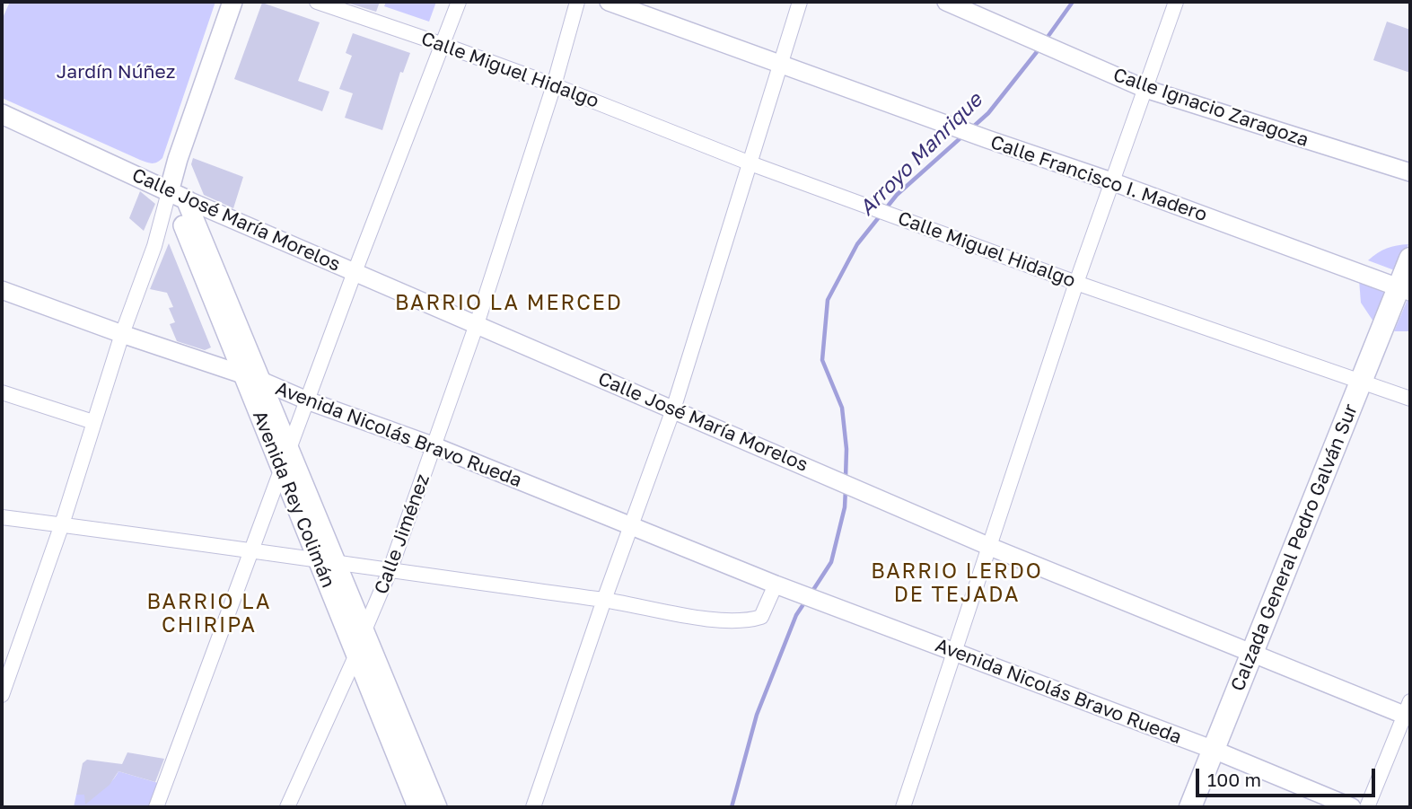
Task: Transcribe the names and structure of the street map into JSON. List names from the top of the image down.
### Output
{
  "streets": {
    "main road": ["Calle José María Morelos", "Avenida Rey Colimán", "Calzada General Pedro Galván Sur"],
    "street": [
      "Calle Miguel Hidalgo",
      "Calle Ignacio Zaragoza",
      "Calle Francisco I. Madero",
      "Avenida Nicolás Bravo Rueda",
      "Calle Jiménez"
    ]
  },
  "crossings": [
    ["Calle Miguel Hidalgo", "Calle Jiménez"],
    ["Calle Miguel Hidalgo", "Calzada General Pedro Galván Sur"],
    ["Calle Francisco I. Madero", "Calzada General Pedro Galván Sur"],
    ["Calle José María Morelos", "Avenida Rey Colimán"],
    ["Calle José María Morelos", "Calle Jiménez"],
    ["Calle José María Morelos", "Calzada General Pedro Galván Sur"],
    ["Avenida Nicolás Bravo Rueda", "Avenida Rey Colimán"],
    ["Avenida Nicolás Bravo Rueda", "Calle Jiménez"],
    ["Avenida Nicolás Bravo Rueda", "Calzada General Pedro Galván Sur"],
    ["Avenida Rey Colimán", "Calle Jiménez"]
  ],
  "districts": ["BARRIO LA MERCED", "BARRIO LERDO DE TEJADA", "BARRIO LA CHIRIPA"],
  "water": ["Arroyo Manrique"],
  "parks": ["Jardín Núñez"],
  "scale_bar": "100 m"
}
